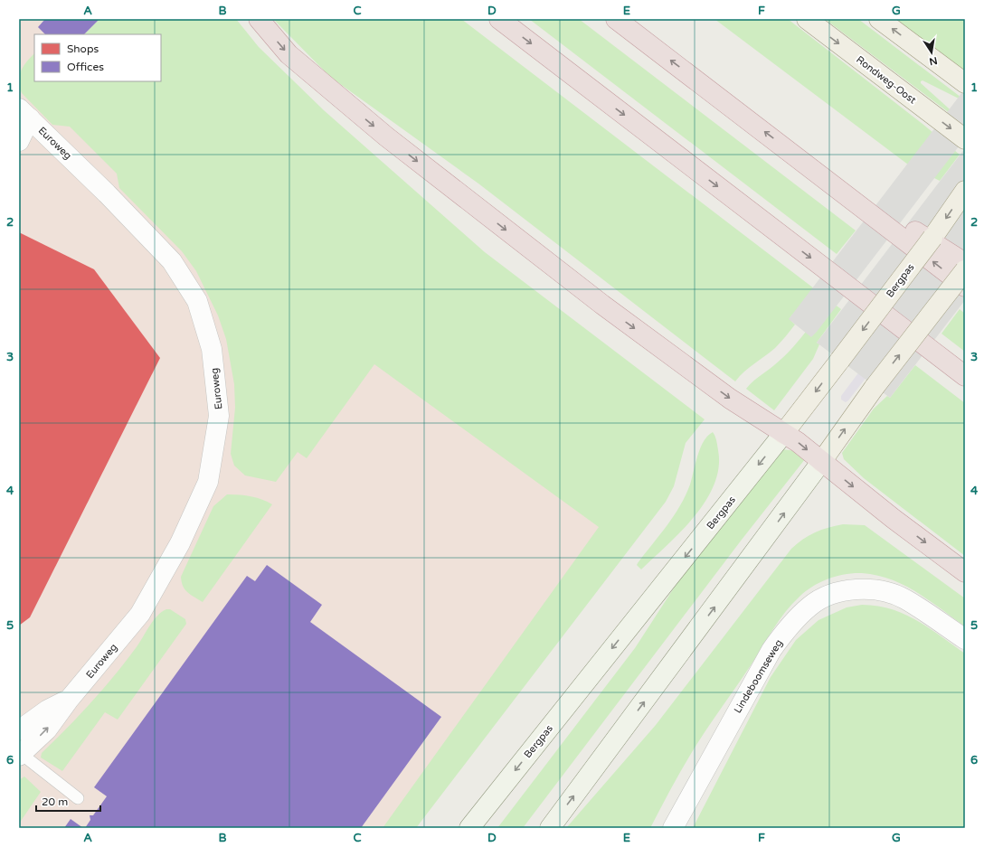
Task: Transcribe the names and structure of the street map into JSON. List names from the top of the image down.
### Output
{
  "streets": {
    "main road": ["Rondweg-Oost", "Bergpas"],
    "street": ["Euroweg", "Lindeboomseweg"]
  },
  "legend": ["Shops", "Offices"],
  "scale_bar": "20 m",
  "north": "bottom",
  "grid": {
    "columns": [
      "A",
      "B",
      "C",
      "D",
      "E",
      "F",
      "G"
    ],
    "rows": [
      "1",
      "2",
      "3",
      "4",
      "5",
      "6"
    ]
  }
}
